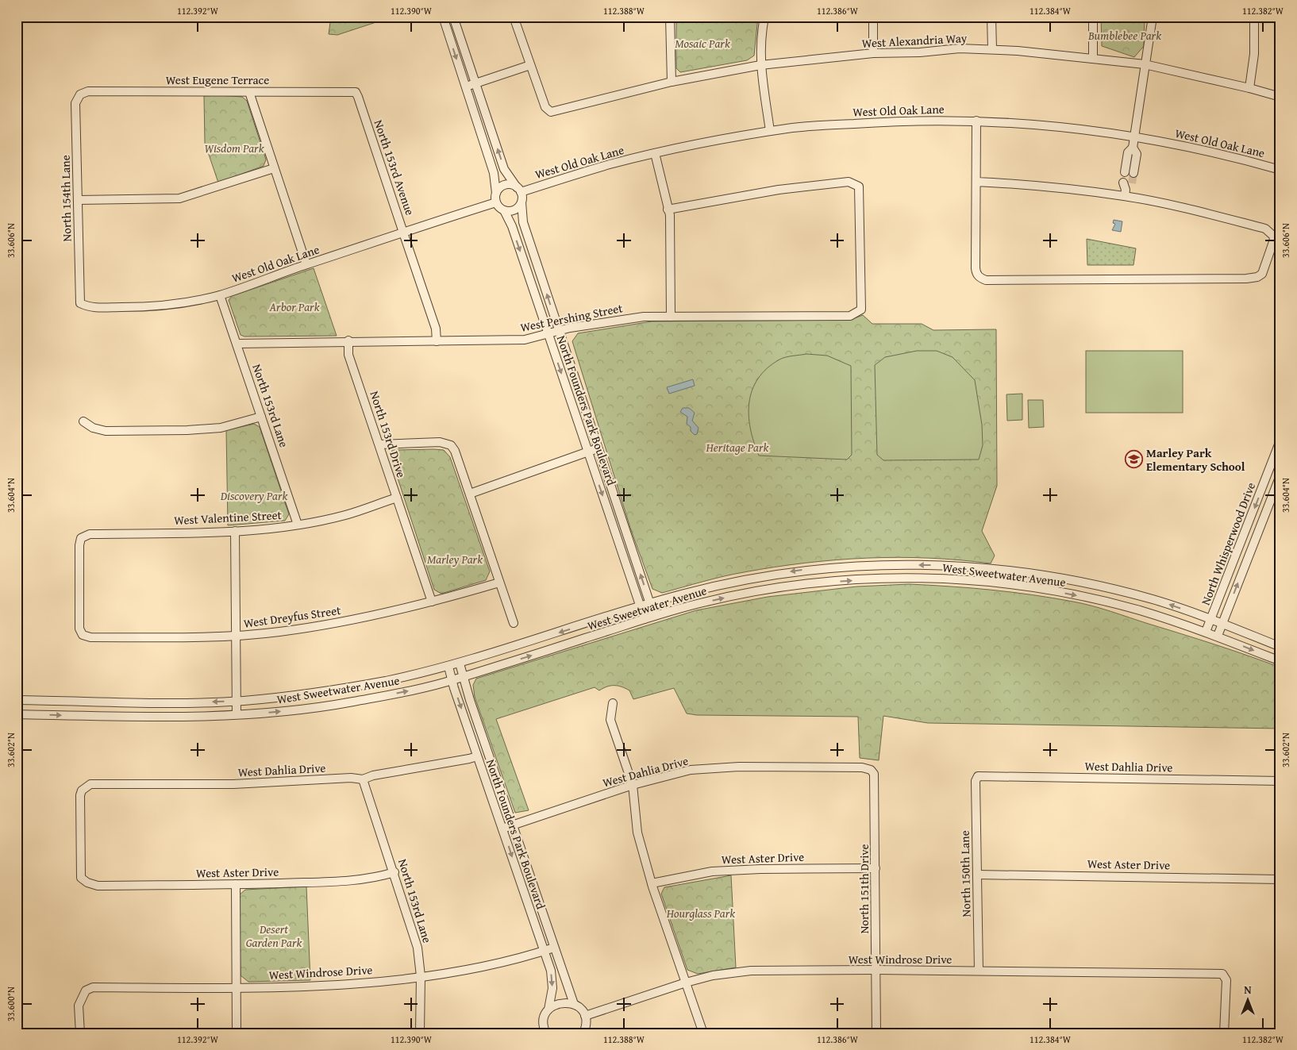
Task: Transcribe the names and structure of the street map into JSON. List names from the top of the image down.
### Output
{
  "streets": {
    "street": [
      "West Alexandria Way",
      "West Eugene Terrace",
      "West Old Oak Lane",
      "North 153rd Avenue",
      "North 154th Lane",
      "West Pershing Street",
      "North 153rd Lane",
      "North Founders Park Boulevard",
      "North 153rd Drive",
      "West Valentine Street",
      "North Whisperwood Drive",
      "West Sweetwater Avenue",
      "West Dreyfus Street",
      "West Dahlia Drive",
      "West Aster Drive",
      "North 150th Lane",
      "North 151th Drive",
      "West Windrose Drive"
    ]
  },
  "crossings": [
    ["West Eugene Terrace", "North 153rd Avenue"],
    ["West Eugene Terrace", "North 154th Lane"],
    ["West Old Oak Lane", "North 153rd Avenue"],
    ["West Old Oak Lane", "North 154th Lane"],
    ["West Old Oak Lane", "North 153rd Lane"],
    ["West Old Oak Lane", "North Founders Park Boulevard"],
    ["North 153rd Avenue", "West Pershing Street"],
    ["West Pershing Street", "North 153rd Lane"],
    ["West Pershing Street", "North Founders Park Boulevard"],
    ["West Pershing Street", "North 153rd Drive"],
    ["North 153rd Lane", "West Valentine Street"],
    ["North 153rd Lane", "West Dahlia Drive"],
    ["North 153rd Lane", "West Aster Drive"],
    ["North 153rd Lane", "West Windrose Drive"],
    ["North Founders Park Boulevard", "West Sweetwater Avenue"],
    ["North Founders Park Boulevard", "West Dahlia Drive"],
    ["North Founders Park Boulevard", "West Windrose Drive"],
    ["North 153rd Drive", "West Valentine Street"],
    ["North 153rd Drive", "West Dreyfus Street"],
    ["West Valentine Street", "West Dreyfus Street"],
    ["North Whisperwood Drive", "West Sweetwater Avenue"],
    ["West Dahlia Drive", "West Aster Drive"],
    ["West Dahlia Drive", "North 150th Lane"],
    ["West Dahlia Drive", "North 151th Drive"],
    ["West Aster Drive", "North 150th Lane"],
    ["West Aster Drive", "North 151th Drive"],
    ["North 150th Lane", "West Windrose Drive"],
    ["North 151th Drive", "West Windrose Drive"]
  ],
  "parks": [
    "Bumblebee Park",
    "Mosaic Park",
    "Wisdom Park",
    "Arbor Park",
    "Heritage Park",
    "Discovery Park",
    "Marley Park",
    "Hourglass Park",
    "Desert Garden Park"
  ],
  "places": {
    "school or university": ["Marley Park Elementary School"]
  },
  "north": "top",
  "coordinates": [
    "112.392°W",
    "112.390°W",
    "112.388°W",
    "112.386°W",
    "112.384°W",
    "112.382°W",
    "33.606°N",
    "33.604°N",
    "33.602°N",
    "33.600°N"
  ]
}
